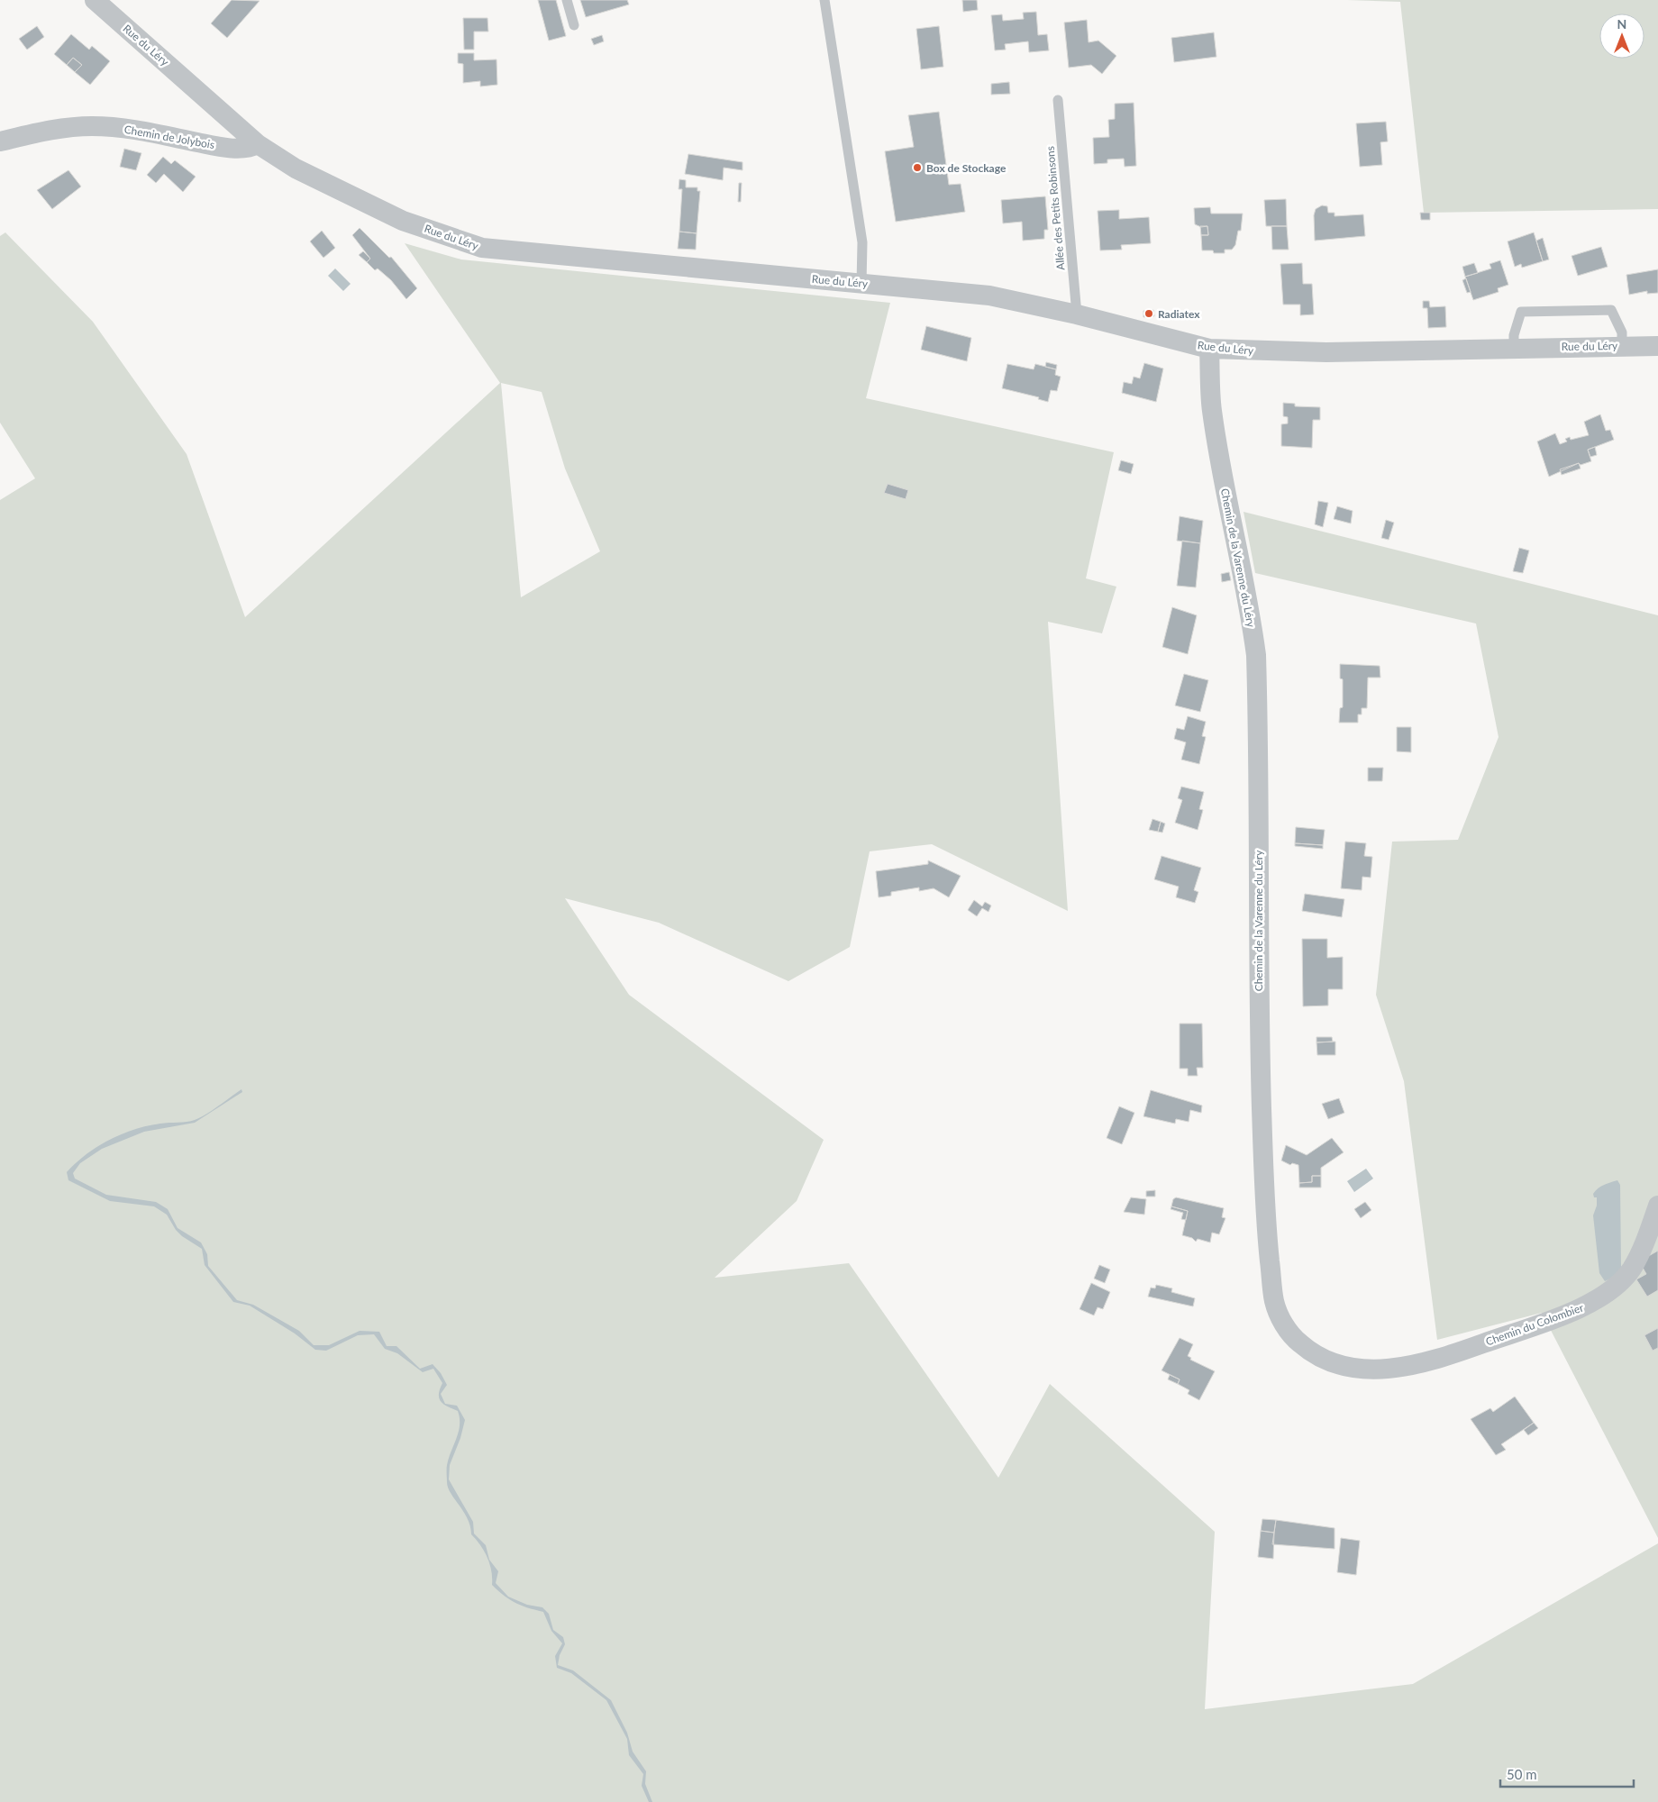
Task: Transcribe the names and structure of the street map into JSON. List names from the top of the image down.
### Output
{
  "streets": {
    "street": [
      "Rue du Léry",
      "Chemin de Jolybois",
      "Chemin de la Varenne du Léry",
      "Chemin du Colombier"
    ],
    "lane": ["Allée des Petits Robinsons"]
  },
  "crossings": [
    ["Rue du Léry", "Chemin de Jolybois"],
    ["Rue du Léry", "Allée des Petits Robinsons"],
    ["Rue du Léry", "Chemin de la Varenne du Léry"],
    ["Chemin de la Varenne du Léry", "Chemin du Colombier"]
  ],
  "places": ["Box de Stockage", "Radiatex"],
  "scale_bar": "50 m",
  "north": "top"
}
